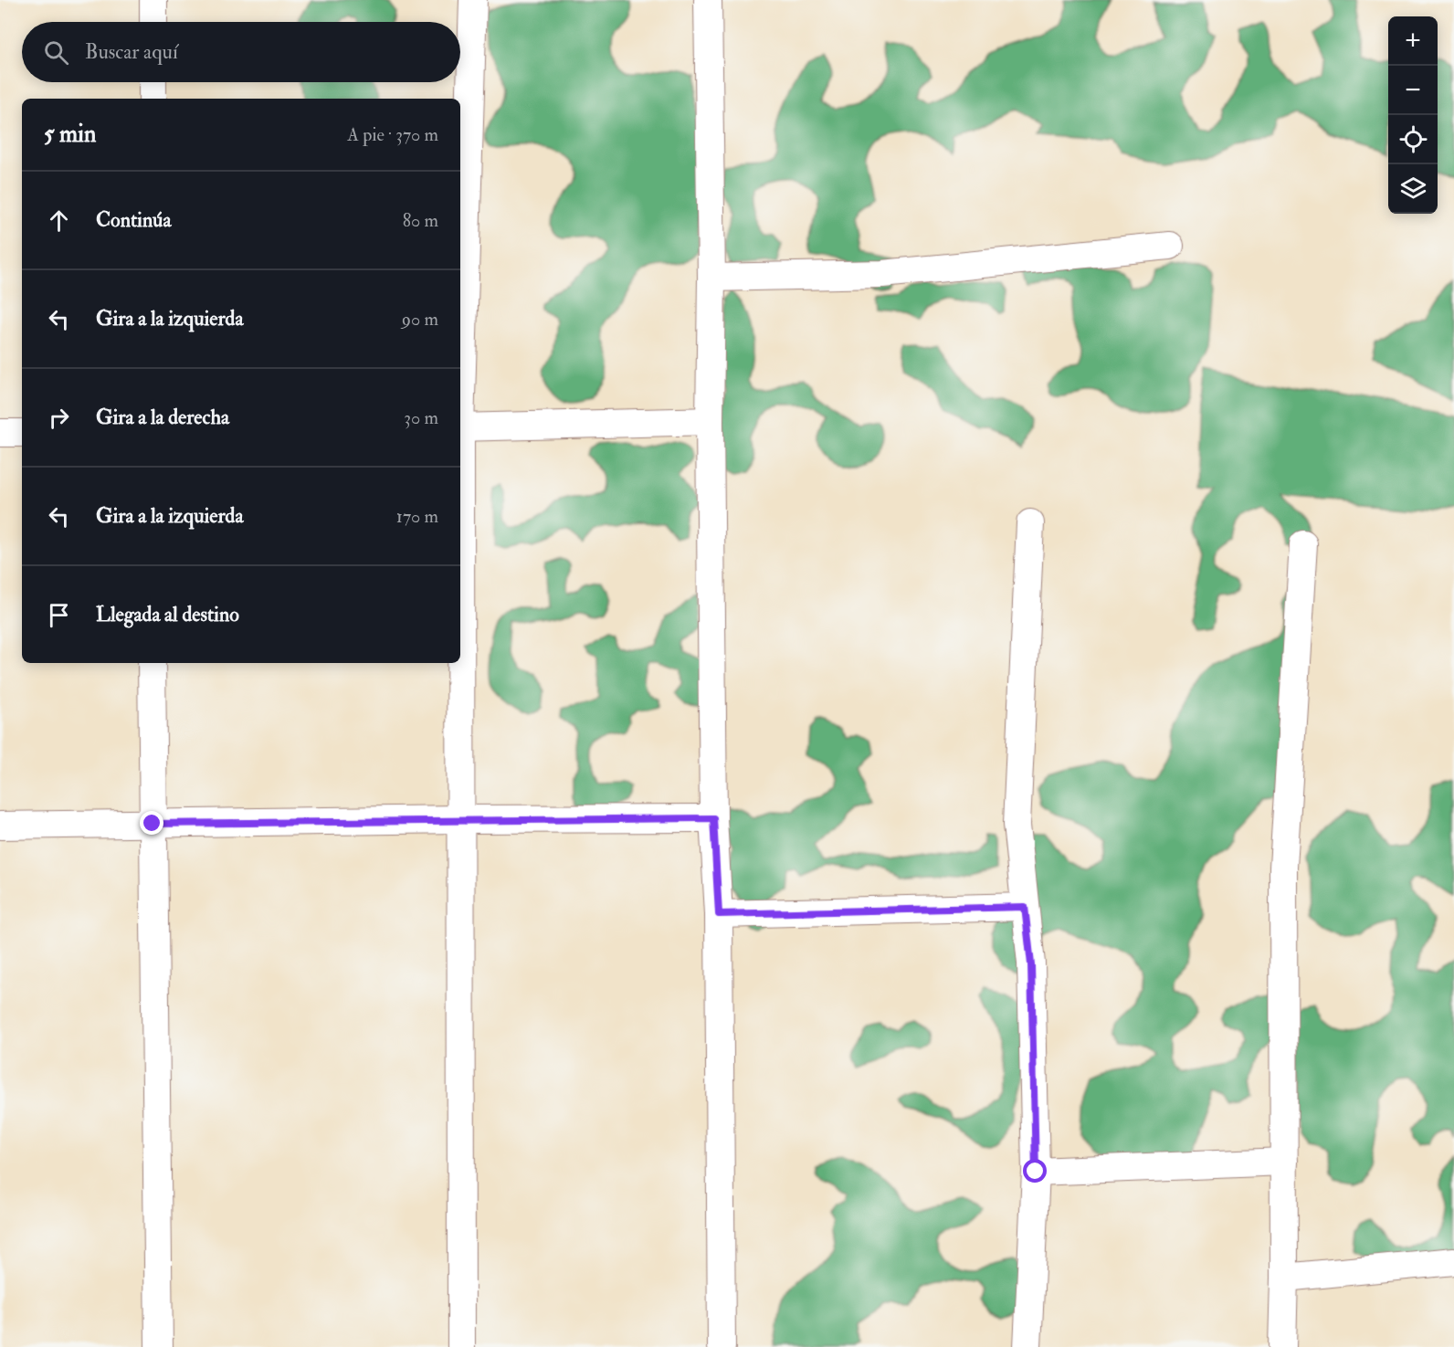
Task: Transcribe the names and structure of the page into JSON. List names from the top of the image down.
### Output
{
  "page": {
    "map_buttons": ["+", "−"],
    "search": "Buscar aquí",
    "heading": ["5 min", "A pie · 370 m"],
    "list": [
      ["Continúa", "80 m"],
      ["Gira a la izquierda", "90 m"],
      ["Gira a la derecha", "30 m"],
      ["Gira a la izquierda", "170 m"],
      "Llegada al destino"
    ]
  }
}
